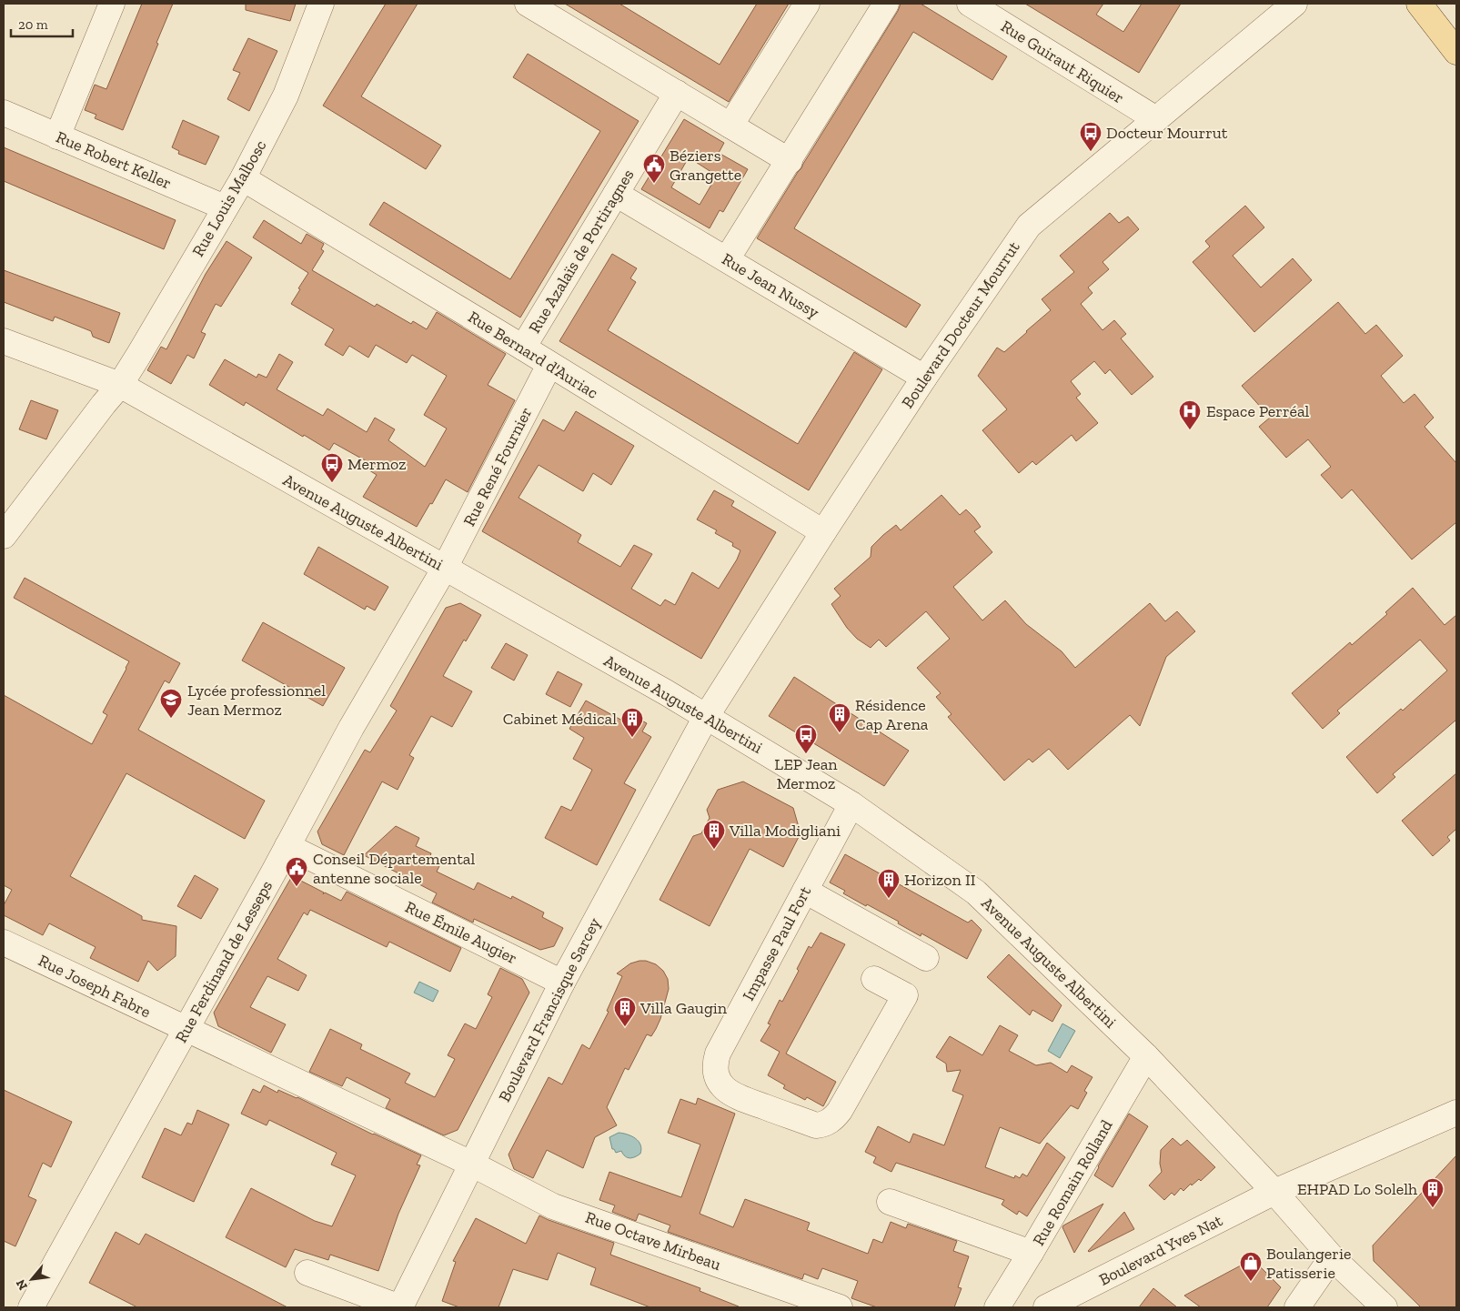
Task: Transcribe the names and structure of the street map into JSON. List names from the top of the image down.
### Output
{
  "streets": {
    "street": [
      "Rue Guiraut Riquier",
      "Rue Robert Keller",
      "Rue Louis Malbosc",
      "Rue Azalaïs de Portiragnes",
      "Rue Jean Nussy",
      "Boulevard Docteur Mourrut",
      "Rue Bernard d'Auriac",
      "Rue René Fournier",
      "Avenue Auguste Albertini",
      "Rue Émile Augier",
      "Impasse Paul Fort",
      "Rue Ferdinand de Lesseps",
      "Rue Joseph Fabre",
      "Boulevard Francisque Sarcey",
      "Rue Romain Rolland",
      "Rue Octave Mirbeau",
      "Boulevard Yves Nat"
    ]
  },
  "crossings": [
    ["Rue Guiraut Riquier", "Boulevard Docteur Mourrut"],
    ["Rue Robert Keller", "Rue Louis Malbosc"],
    ["Rue Louis Malbosc", "Rue Bernard d'Auriac"],
    ["Rue Louis Malbosc", "Avenue Auguste Albertini"],
    ["Rue Azalaïs de Portiragnes", "Rue Jean Nussy"],
    ["Rue Azalaïs de Portiragnes", "Rue Bernard d'Auriac"],
    ["Rue Jean Nussy", "Boulevard Docteur Mourrut"],
    ["Boulevard Docteur Mourrut", "Rue Bernard d'Auriac"],
    ["Boulevard Docteur Mourrut", "Avenue Auguste Albertini"],
    ["Boulevard Docteur Mourrut", "Boulevard Francisque Sarcey"],
    ["Rue Bernard d'Auriac", "Rue René Fournier"],
    ["Rue René Fournier", "Avenue Auguste Albertini"],
    ["Rue René Fournier", "Rue Ferdinand de Lesseps"],
    ["Avenue Auguste Albertini", "Impasse Paul Fort"],
    ["Avenue Auguste Albertini", "Rue Ferdinand de Lesseps"],
    ["Avenue Auguste Albertini", "Boulevard Francisque Sarcey"],
    ["Avenue Auguste Albertini", "Rue Romain Rolland"],
    ["Avenue Auguste Albertini", "Boulevard Yves Nat"],
    ["Rue Émile Augier", "Rue Ferdinand de Lesseps"],
    ["Rue Émile Augier", "Boulevard Francisque Sarcey"],
    ["Rue Ferdinand de Lesseps", "Rue Joseph Fabre"],
    ["Rue Joseph Fabre", "Boulevard Francisque Sarcey"],
    ["Rue Joseph Fabre", "Rue Octave Mirbeau"],
    ["Boulevard Francisque Sarcey", "Rue Octave Mirbeau"]
  ],
  "places": {
    "bus stop": ["Docteur Mourrut", "Mermoz", "LEP Jean Mermoz"],
    "public building": ["Béziers Grangette", "Conseil Départemental antenne sociale"],
    "hospital": ["Espace Perréal"],
    "school or university": ["Lycée professionnel Jean Mermoz"],
    "building": [
      "Résidence Cap Arena",
      "Cabinet Médical",
      "Villa Modigliani",
      "Horizon II",
      "Villa Gaugin",
      "EHPAD Lo Solelh"
    ],
    "shop": ["Boulangerie Patisserie"]
  },
  "scale_bar": "20 m",
  "north": "bottom left"
}
